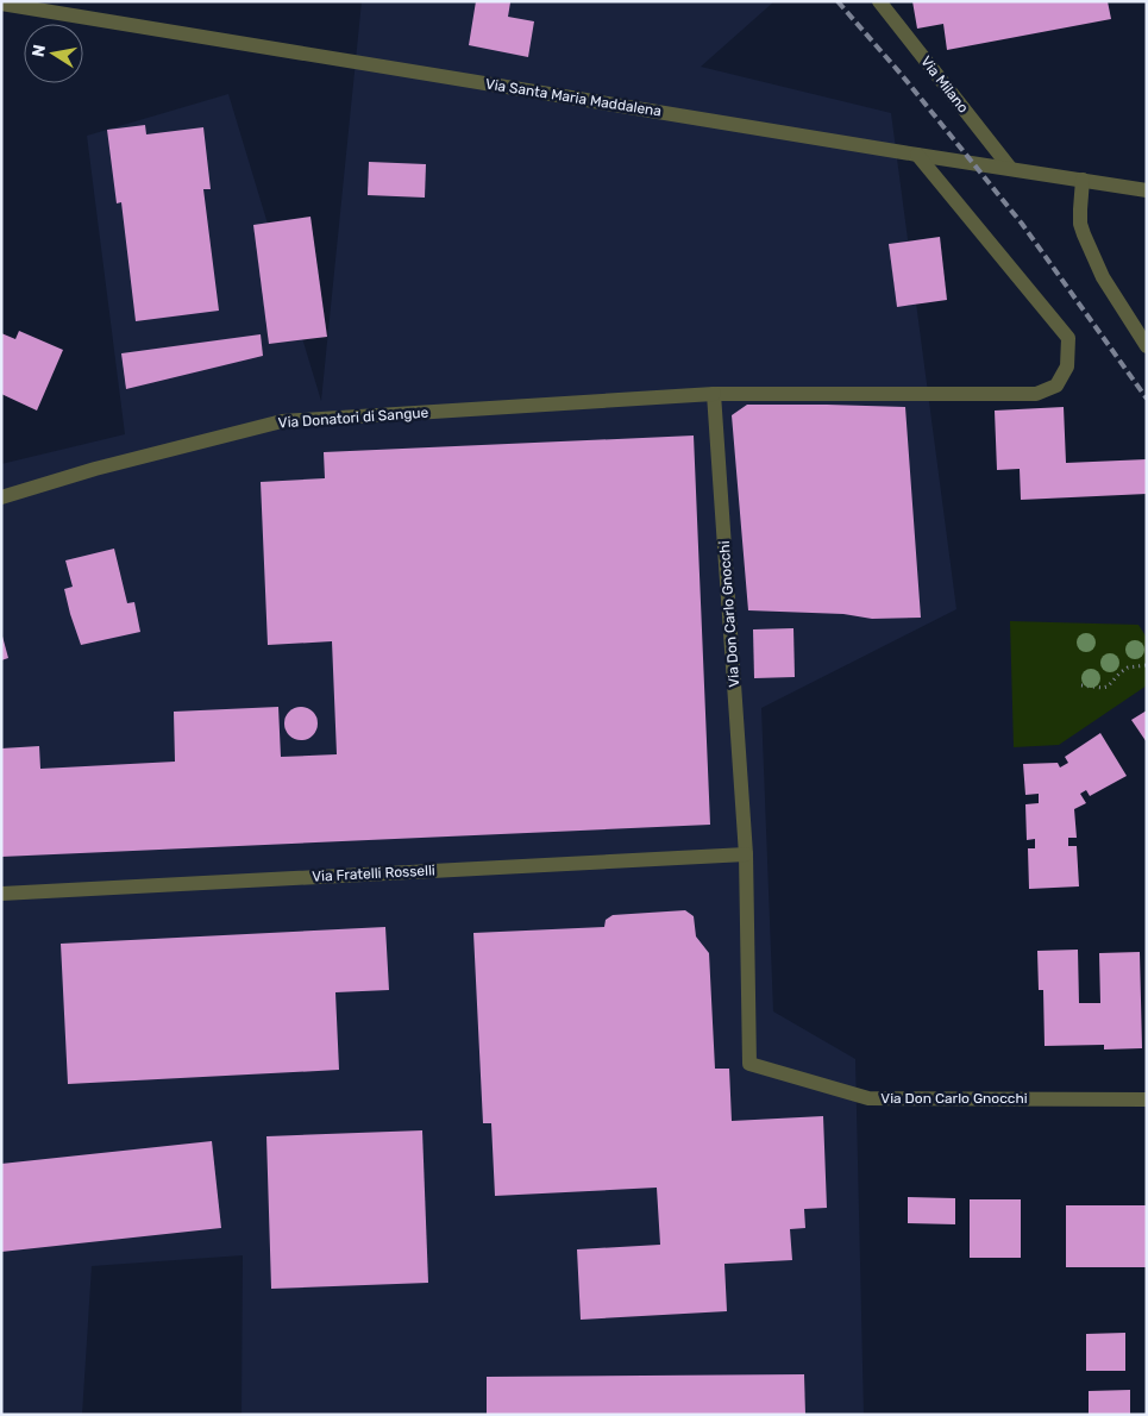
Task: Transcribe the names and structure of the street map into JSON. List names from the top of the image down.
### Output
{
  "streets": {
    "street": [
      "Via Milano",
      "Via Santa Maria Maddalena",
      "Via Donatori di Sangue",
      "Via Don Carlo Gnocchi",
      "Via Fratelli Rosselli"
    ]
  },
  "crossings": [
    ["Via Milano", "Via Santa Maria Maddalena"],
    ["Via Donatori di Sangue", "Via Don Carlo Gnocchi"],
    ["Via Don Carlo Gnocchi", "Via Fratelli Rosselli"]
  ],
  "north": "left"
}
